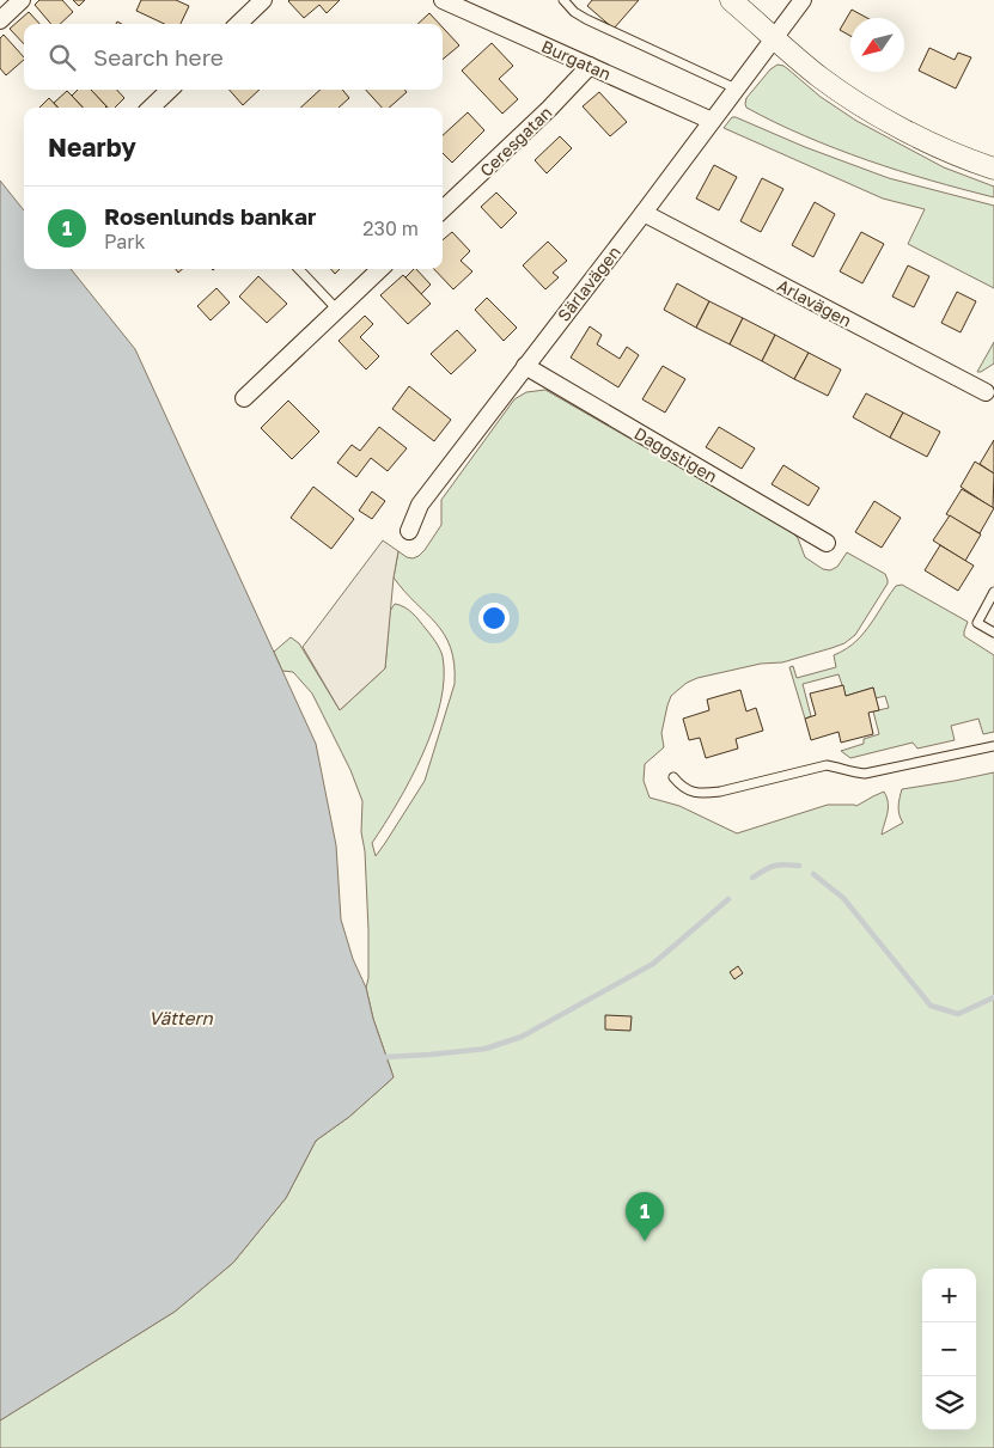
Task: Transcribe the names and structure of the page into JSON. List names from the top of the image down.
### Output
{
  "streets": {
    "street": [
      "Burgatan",
      "Ceresgatan",
      "Särlavägen",
      "Arlavägen",
      "Daggstigen"
    ]
  },
  "crossings": [
    ["Burgatan", "Ceresgatan"],
    ["Burgatan", "Särlavägen"],
    ["Särlavägen", "Arlavägen"],
    ["Särlavägen", "Daggstigen"]
  ],
  "water": ["Vättern"],
  "north": "bottom left",
  "page": {
    "search": "Search here",
    "heading": "Nearby",
    "list": [
      {
        "mark": "1",
        "name": "Rosenlunds bankar",
        "note": "Park",
        "value": "230 m"
      }
    ],
    "pins": "1",
    "map_buttons": ["+", "−"]
  }
}
